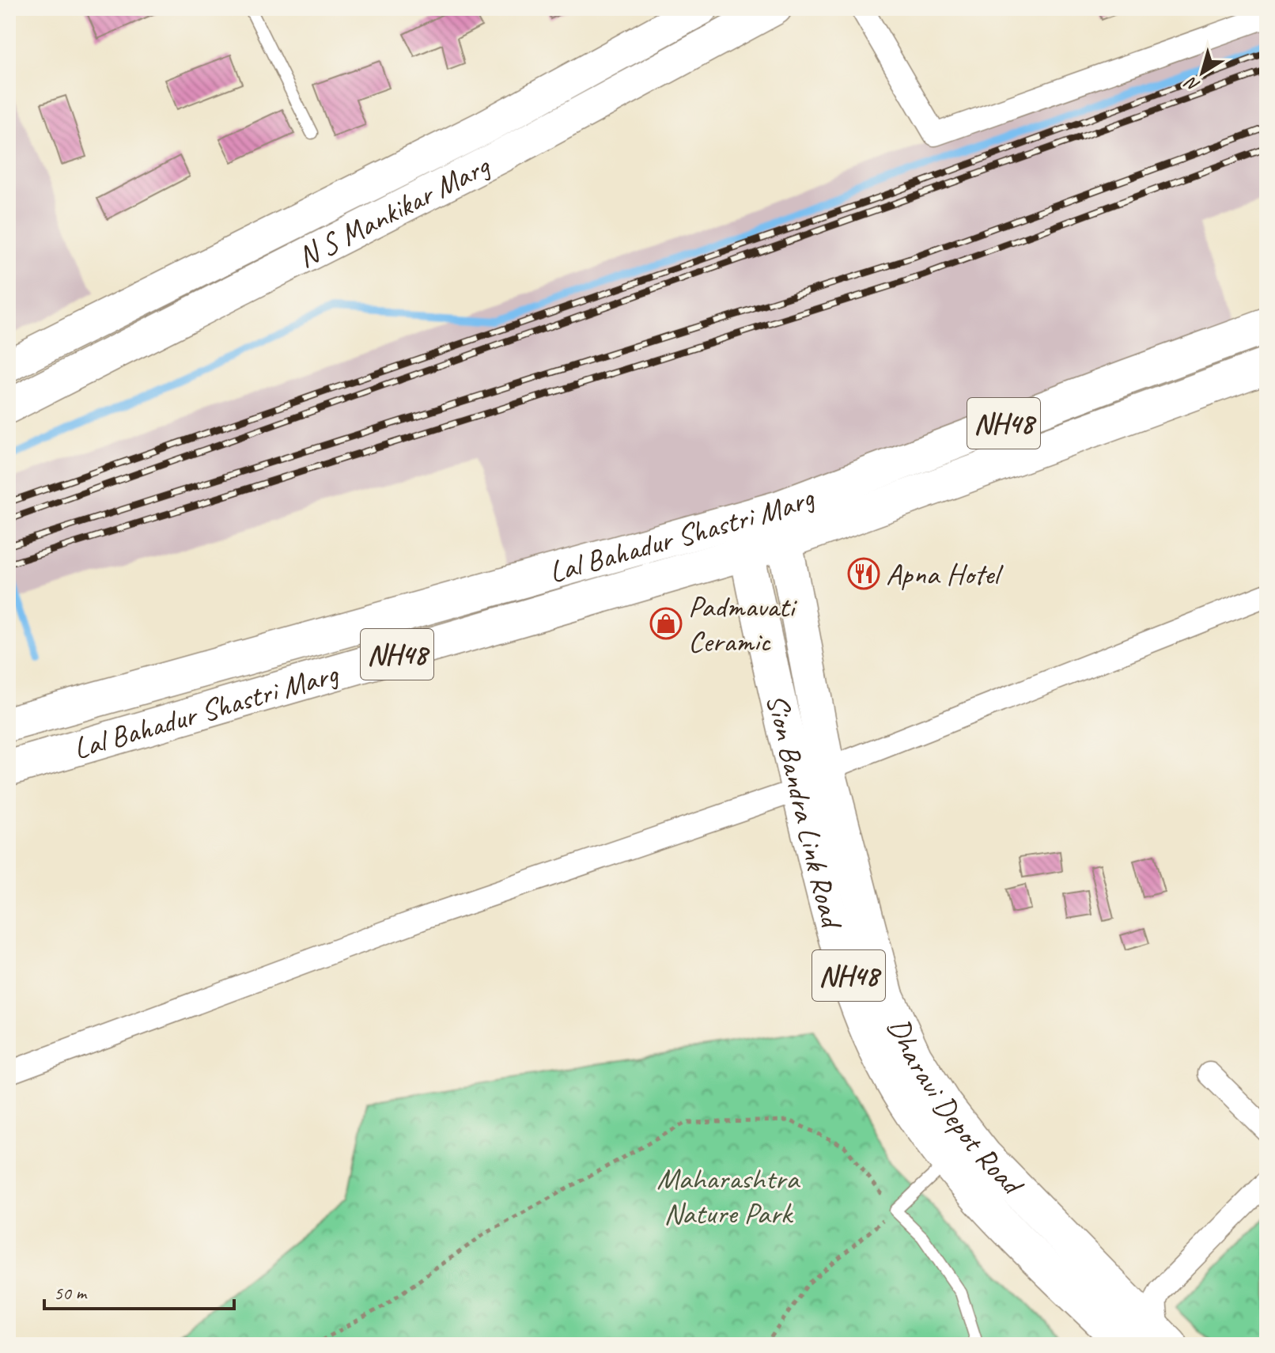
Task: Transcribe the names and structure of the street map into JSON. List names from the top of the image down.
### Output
{
  "streets": {
    "main road": [
      "N S Mankikar Marg",
      "NH48",
      "Lal Bahadur Shastri Marg",
      "Sion Bandra Link Road",
      "Dharavi Depot Road"
    ]
  },
  "crossings": [
    ["Lal Bahadur Shastri Marg", "Sion Bandra Link Road"],
    ["Lal Bahadur Shastri Marg", "Dharavi Depot Road"],
    ["Sion Bandra Link Road", "Dharavi Depot Road"]
  ],
  "parks": ["Maharashtra Nature Park"],
  "places": {
    "restaurant": ["Apna Hotel"],
    "shop": ["Padmavati Ceramic"]
  },
  "scale_bar": "50 m",
  "north": "bottom left"
}
